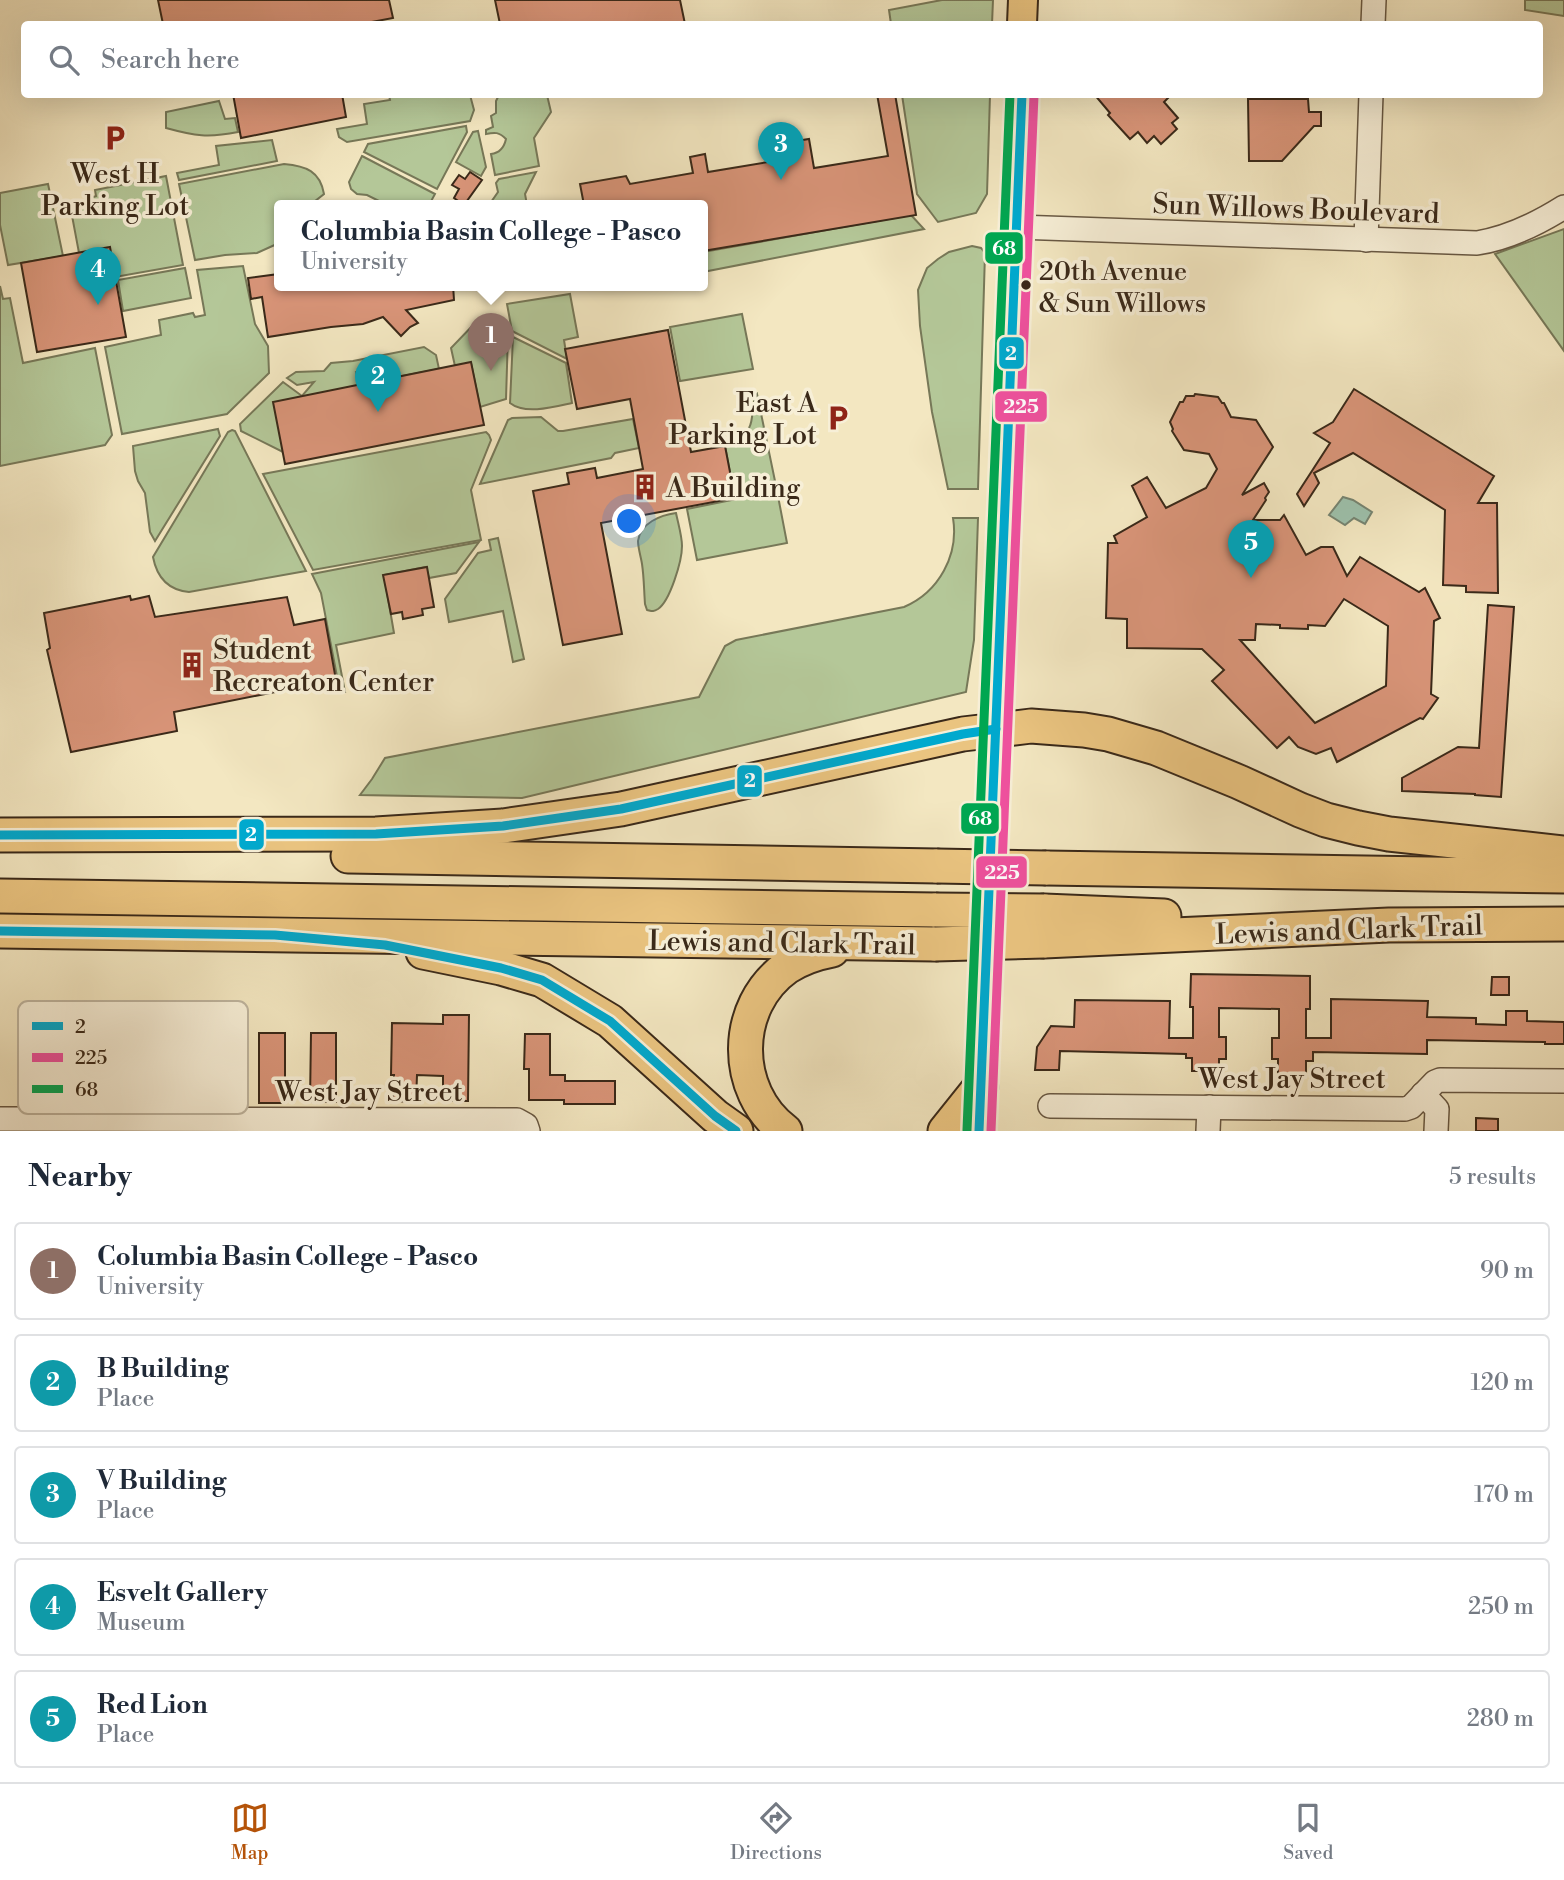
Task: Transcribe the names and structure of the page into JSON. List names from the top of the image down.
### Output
{
  "streets": {
    "highway": ["Lewis and Clark Trail"],
    "street": ["Sun Willows Boulevard", "West Jay Street"]
  },
  "places": {
    "parking": ["West H Parking Lot", "East A Parking Lot"],
    "other": ["20th Avenue & Sun Willows"],
    "building": ["A Building", "Student Recreaton Center"]
  },
  "lines": ["transit line 2", "transit line 225", "transit line 68"],
  "legend": ["2", "225", "68"],
  "page": {
    "search": "Search here",
    "pins": [
      "3",
      "4",
      "1",
      "2",
      "5"
    ],
    "popup": ["Columbia Basin College - Pasco", "University"],
    "heading": ["Nearby", "5 results"],
    "list": [
      {
        "mark": "1",
        "name": "Columbia Basin College - Pasco",
        "note": "University",
        "value": "90 m"
      },
      {
        "mark": "2",
        "name": "B Building",
        "note": "Place",
        "value": "120 m"
      },
      {
        "mark": "3",
        "name": "V Building",
        "note": "Place",
        "value": "170 m"
      },
      {
        "mark": "4",
        "name": "Esvelt Gallery",
        "note": "Museum",
        "value": "250 m"
      },
      {
        "mark": "5",
        "name": "Red Lion",
        "note": "Place",
        "value": "280 m"
      }
    ],
    "nav": ["Map", "Directions", "Saved"]
  }
}
